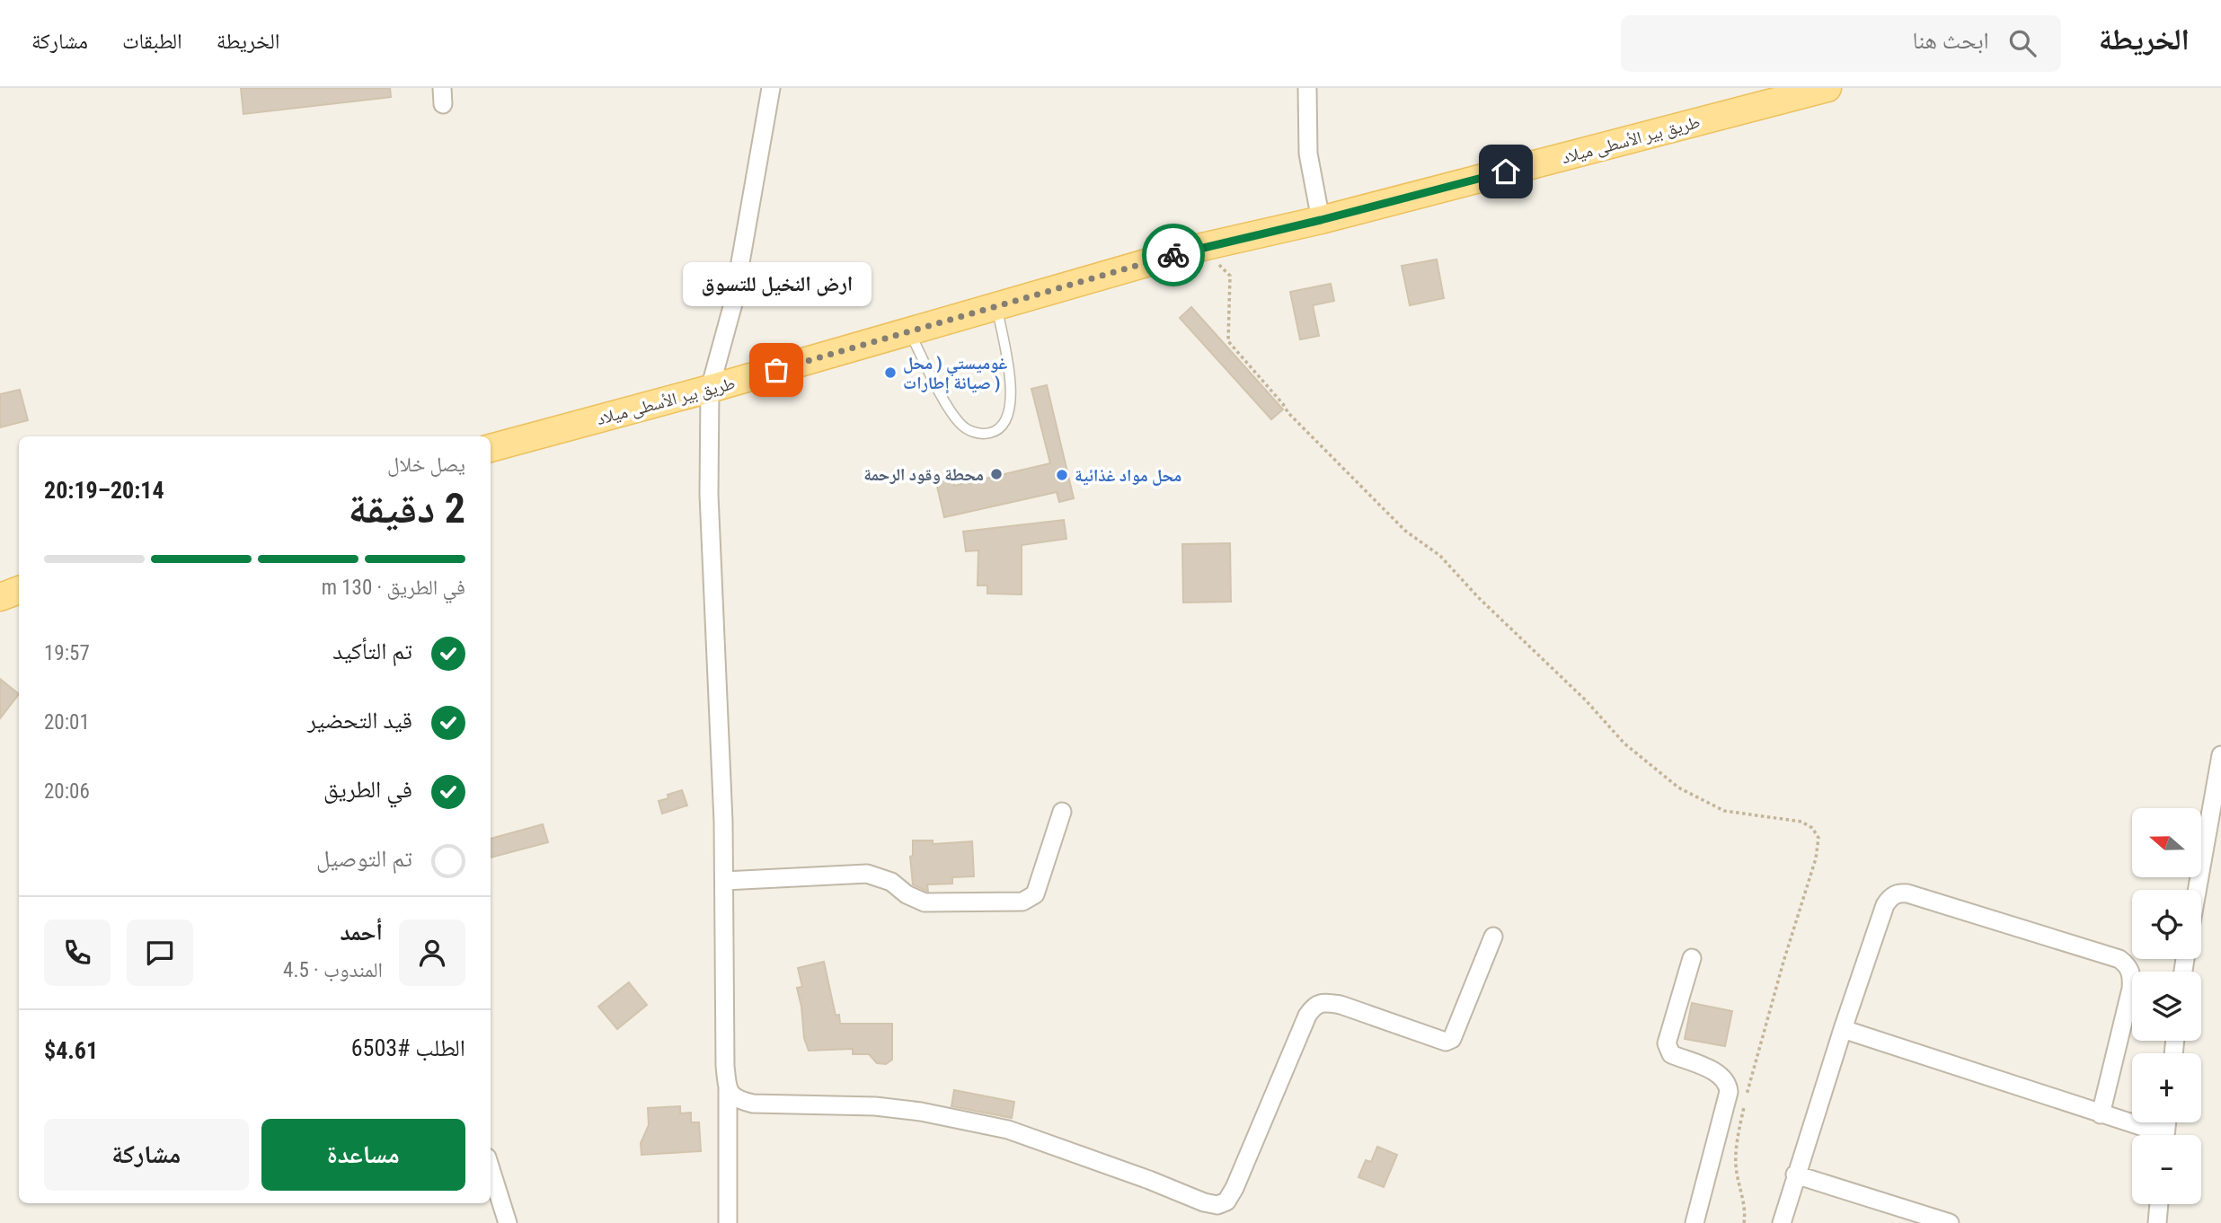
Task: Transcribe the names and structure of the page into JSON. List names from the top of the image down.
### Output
{
  "streets": {
    "main road": ["طريق بير الأسطى ميلاد"]
  },
  "places": [
    "ارض النخيل للتسوق",
    "غوميستي ( محل صيانة إطارات )",
    "محطة وقود الرحمة",
    "محل مواد غذائية"
  ],
  "north": "left",
  "page": {
    "header": "الخريطة",
    "search": "ابحث هنا",
    "nav": ["الخريطة", "الطبقات", "مشاركة"],
    "bubble": "ارض النخيل للتسوق",
    "heading": ["2 دقيقة", "يصل خلال", "20:14–20:19"],
    "panel": [
      "أحمد",
      "المندوب · 4.5",
      "الطلب #6503",
      "$4.61"
    ],
    "bar": "في الطريق · 130 m",
    "list": [
      ["تم التأكيد", "19:57"],
      ["قيد التحضير", "20:01"],
      ["في الطريق", "20:06"],
      "تم التوصيل"
    ],
    "map_buttons": ["+", "−"],
    "buttons": ["مساعدة", "مشاركة"]
  }
}
